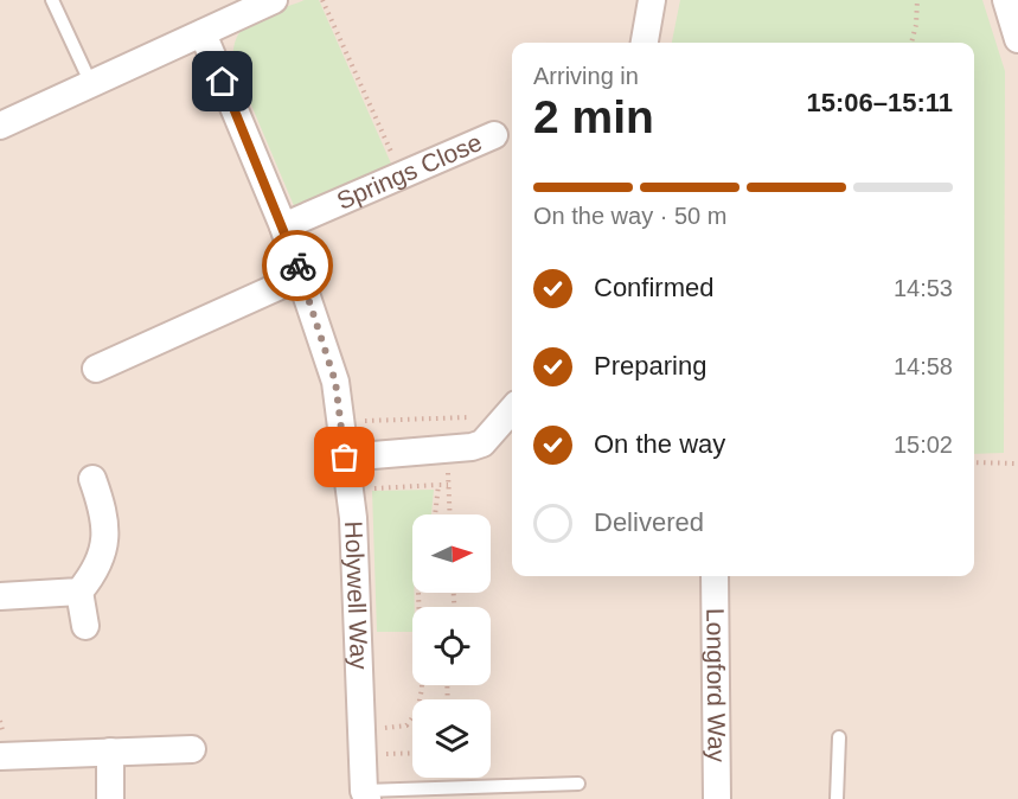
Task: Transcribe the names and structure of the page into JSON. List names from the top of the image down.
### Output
{
  "streets": {
    "street": ["Springs Close", "Holywell Way", "Longford Way"]
  },
  "crossings": [
    ["Springs Close", "Holywell Way"]
  ],
  "north": "right",
  "page": {
    "heading": ["2 min", "Arriving in", "15:06–15:11"],
    "bar": "On the way · 50 m",
    "list": [
      ["Confirmed", "14:53"],
      ["Preparing", "14:58"],
      ["On the way", "15:02"],
      "Delivered"
    ]
  }
}
